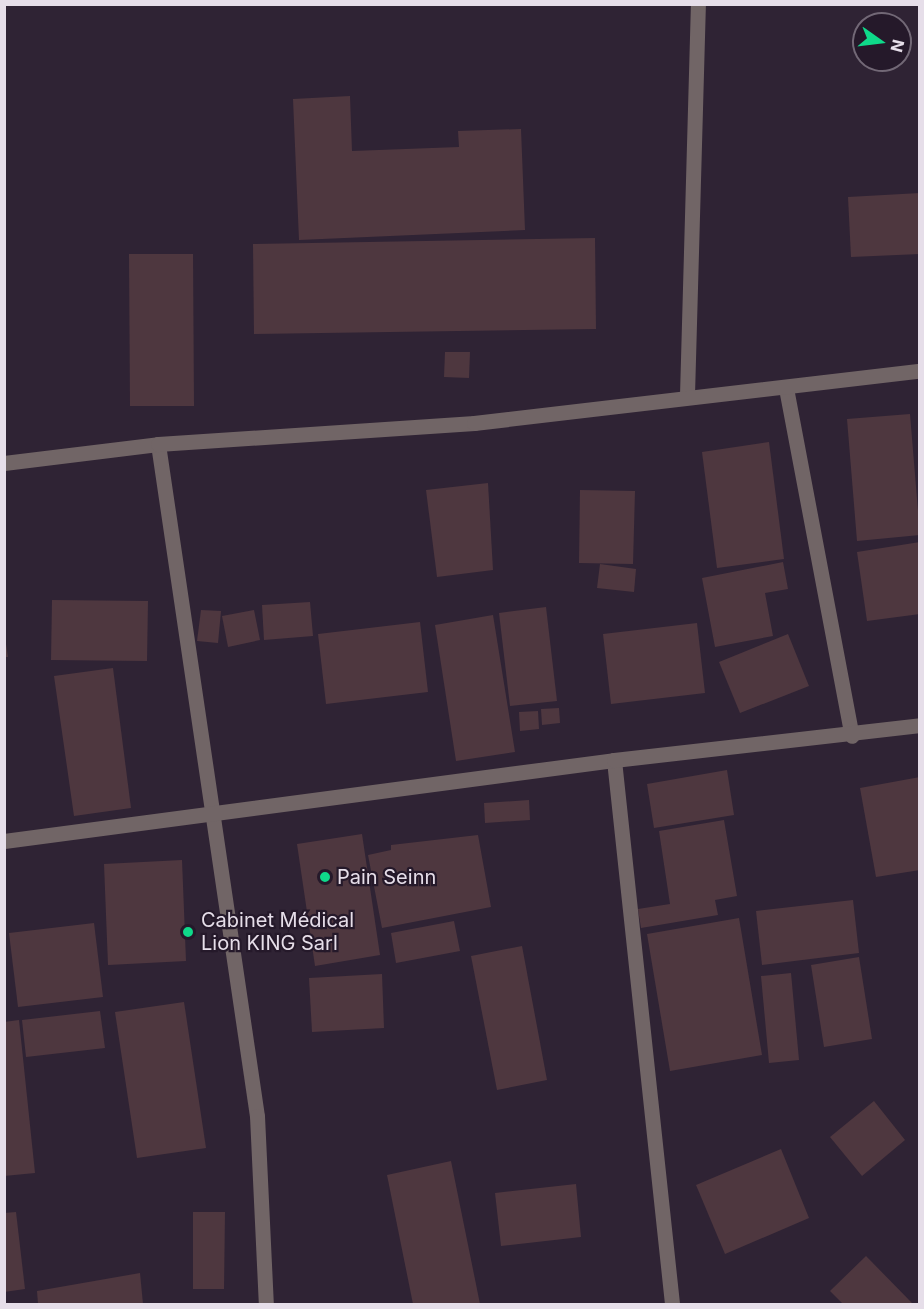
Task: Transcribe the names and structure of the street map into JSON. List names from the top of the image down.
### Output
{
  "places": ["Pain Seinn", "Cabinet Médical Lion KING Sarl"],
  "north": "right"
}
